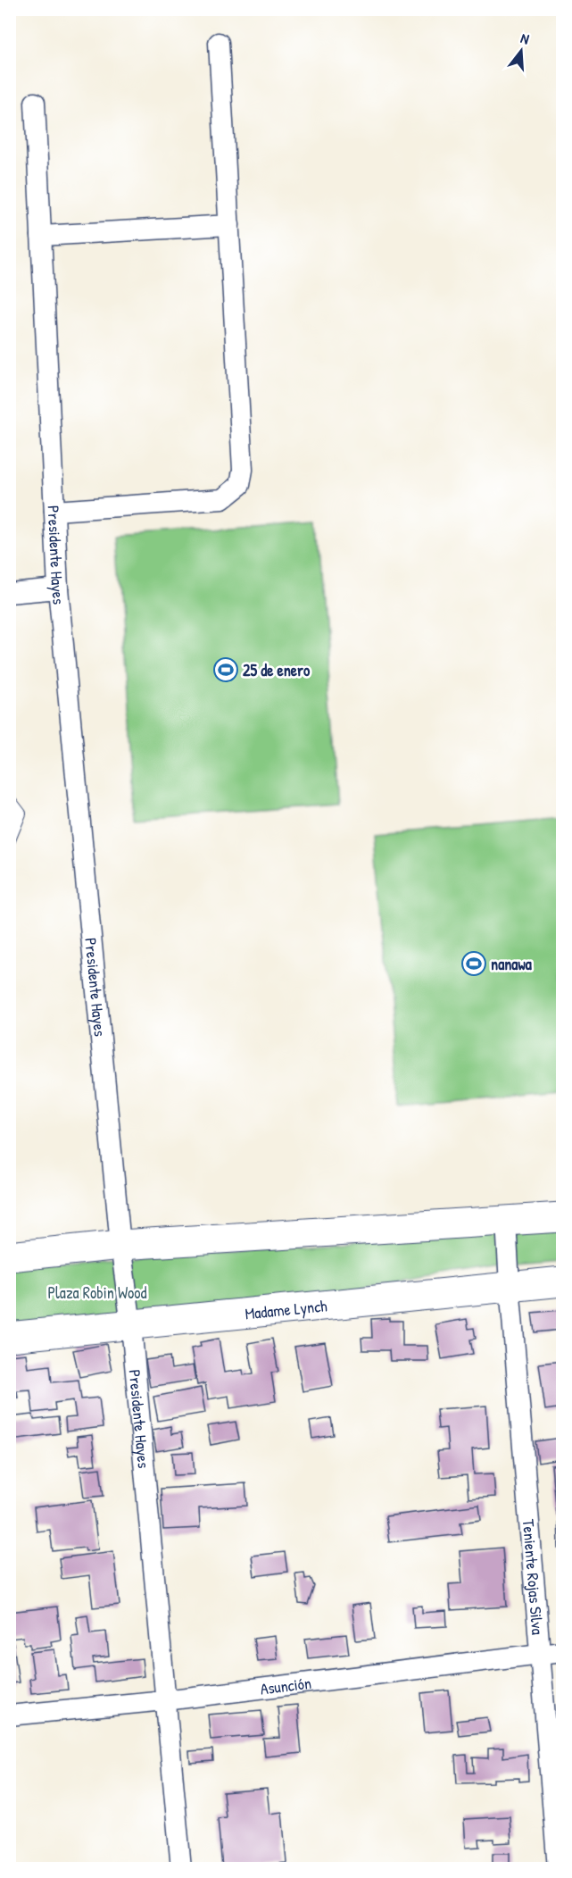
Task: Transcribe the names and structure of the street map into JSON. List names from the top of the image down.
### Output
{
  "streets": {
    "main road": ["Madame Lynch"],
    "street": ["Presidente Hayes", "Teniente Rojas Silva", "Asunción"]
  },
  "crossings": [
    ["Presidente Hayes", "Madame Lynch"],
    ["Presidente Hayes", "Asunción"],
    ["Madame Lynch", "Teniente Rojas Silva"],
    ["Teniente Rojas Silva", "Asunción"]
  ],
  "parks": ["Plaza Robin Wood"],
  "places": {
    "sports": ["25 de enero", "nanawa"]
  },
  "north": "top"
}
